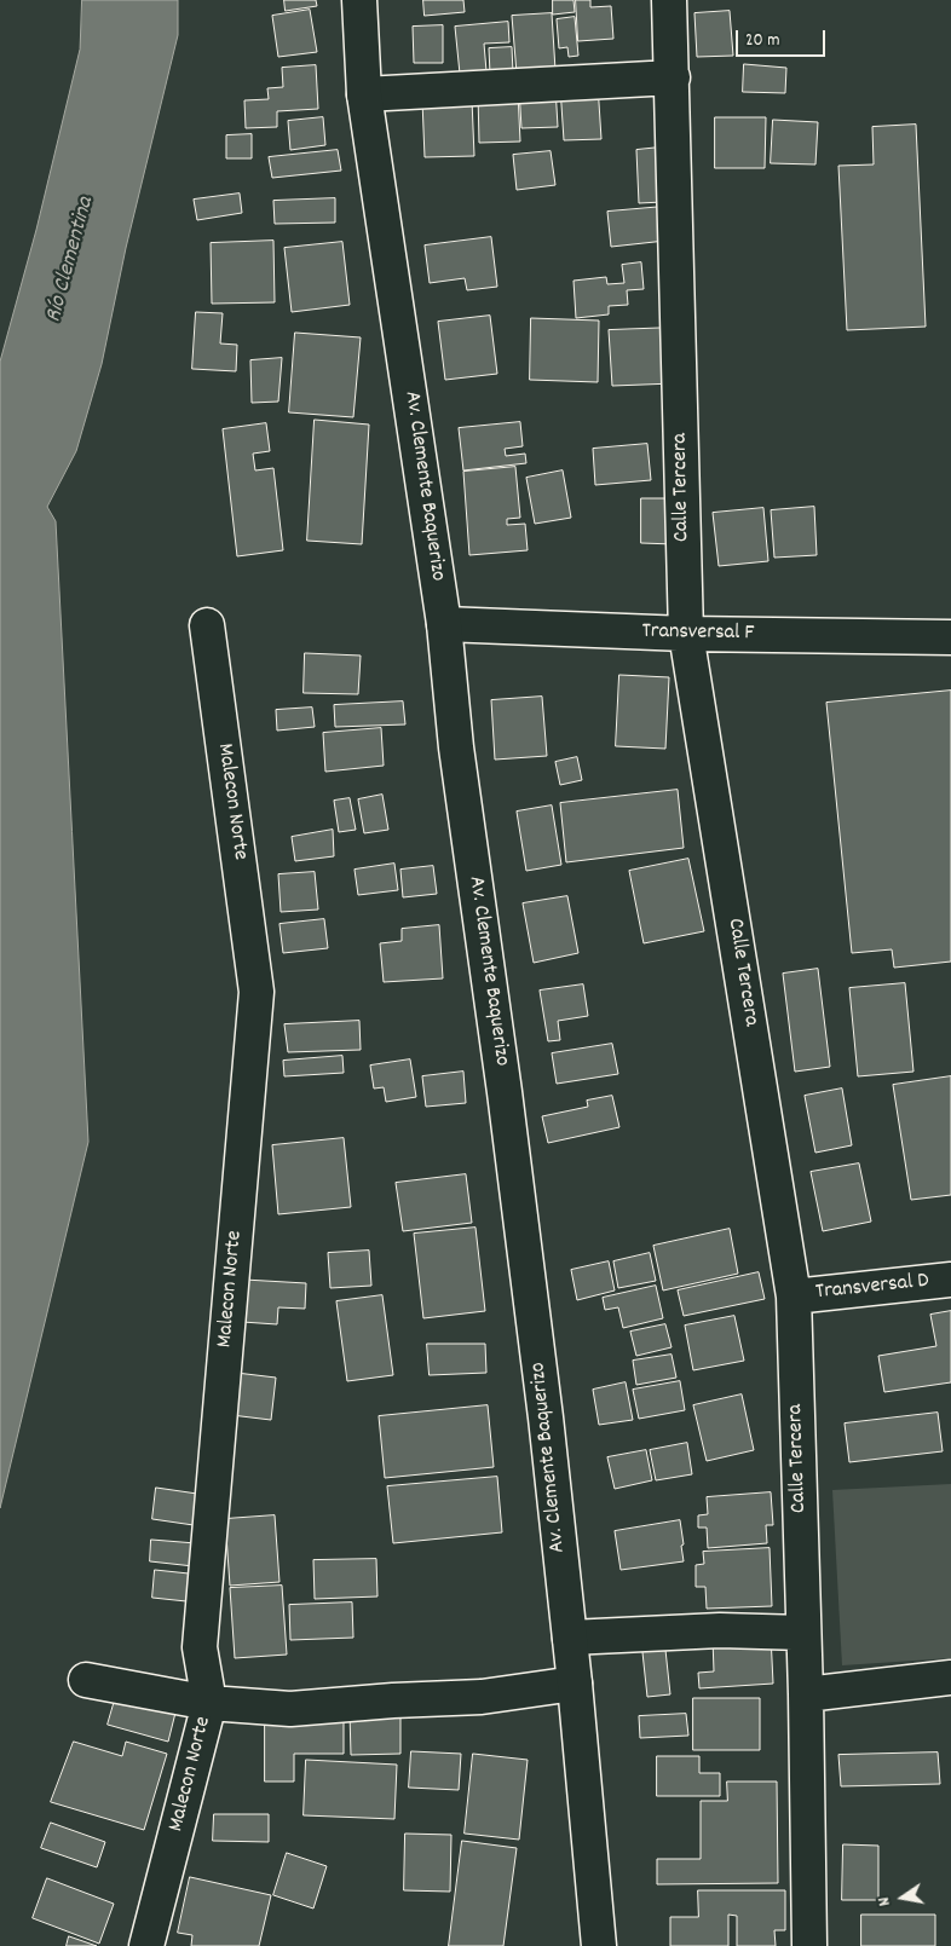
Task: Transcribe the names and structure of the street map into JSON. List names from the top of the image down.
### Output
{
  "streets": {
    "main road": [
      "Av. Clemente Baquerizo",
      "Calle Tercera",
      "Transversal F",
      "Malecon Norte",
      "Transversal D"
    ]
  },
  "crossings": [
    ["Av. Clemente Baquerizo", "Transversal F"],
    ["Calle Tercera", "Transversal F"],
    ["Calle Tercera", "Transversal D"]
  ],
  "water": ["Río Clementina"],
  "scale_bar": "20 m",
  "north": "left"
}
